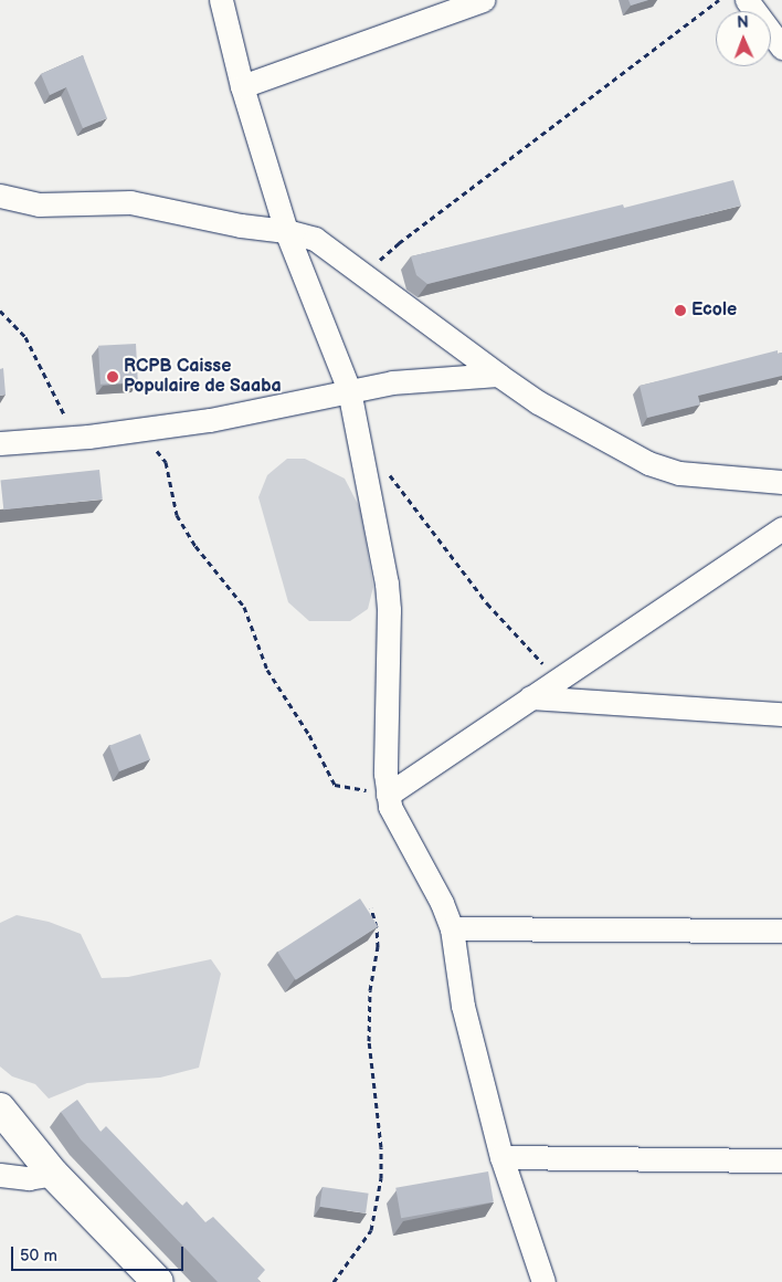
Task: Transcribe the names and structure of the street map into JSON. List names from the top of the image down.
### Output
{
  "places": ["Ecole", "RCPB Caisse Populaire de Saaba"],
  "scale_bar": "50 m",
  "north": "top"
}
